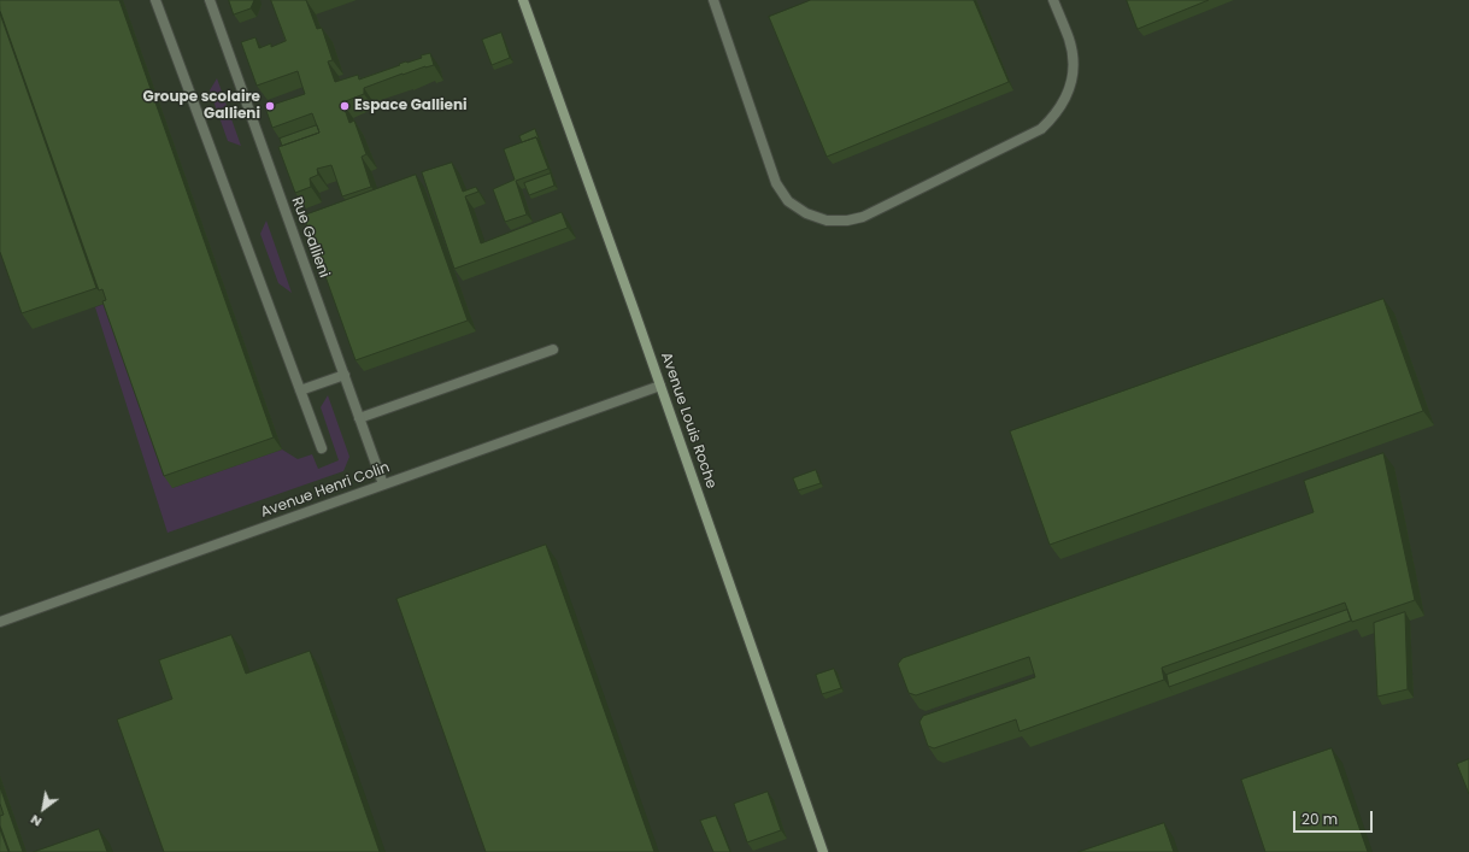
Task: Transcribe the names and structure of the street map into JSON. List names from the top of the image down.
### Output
{
  "streets": {
    "main road": ["Avenue Louis Roche"],
    "street": ["Rue Gallieni", "Avenue Henri Colin"]
  },
  "crossings": [
    ["Rue Gallieni", "Avenue Henri Colin"],
    ["Avenue Louis Roche", "Avenue Henri Colin"]
  ],
  "places": ["Groupe scolaire Gallieni", "Espace Gallieni"],
  "scale_bar": "20 m",
  "north": "bottom left"
}
